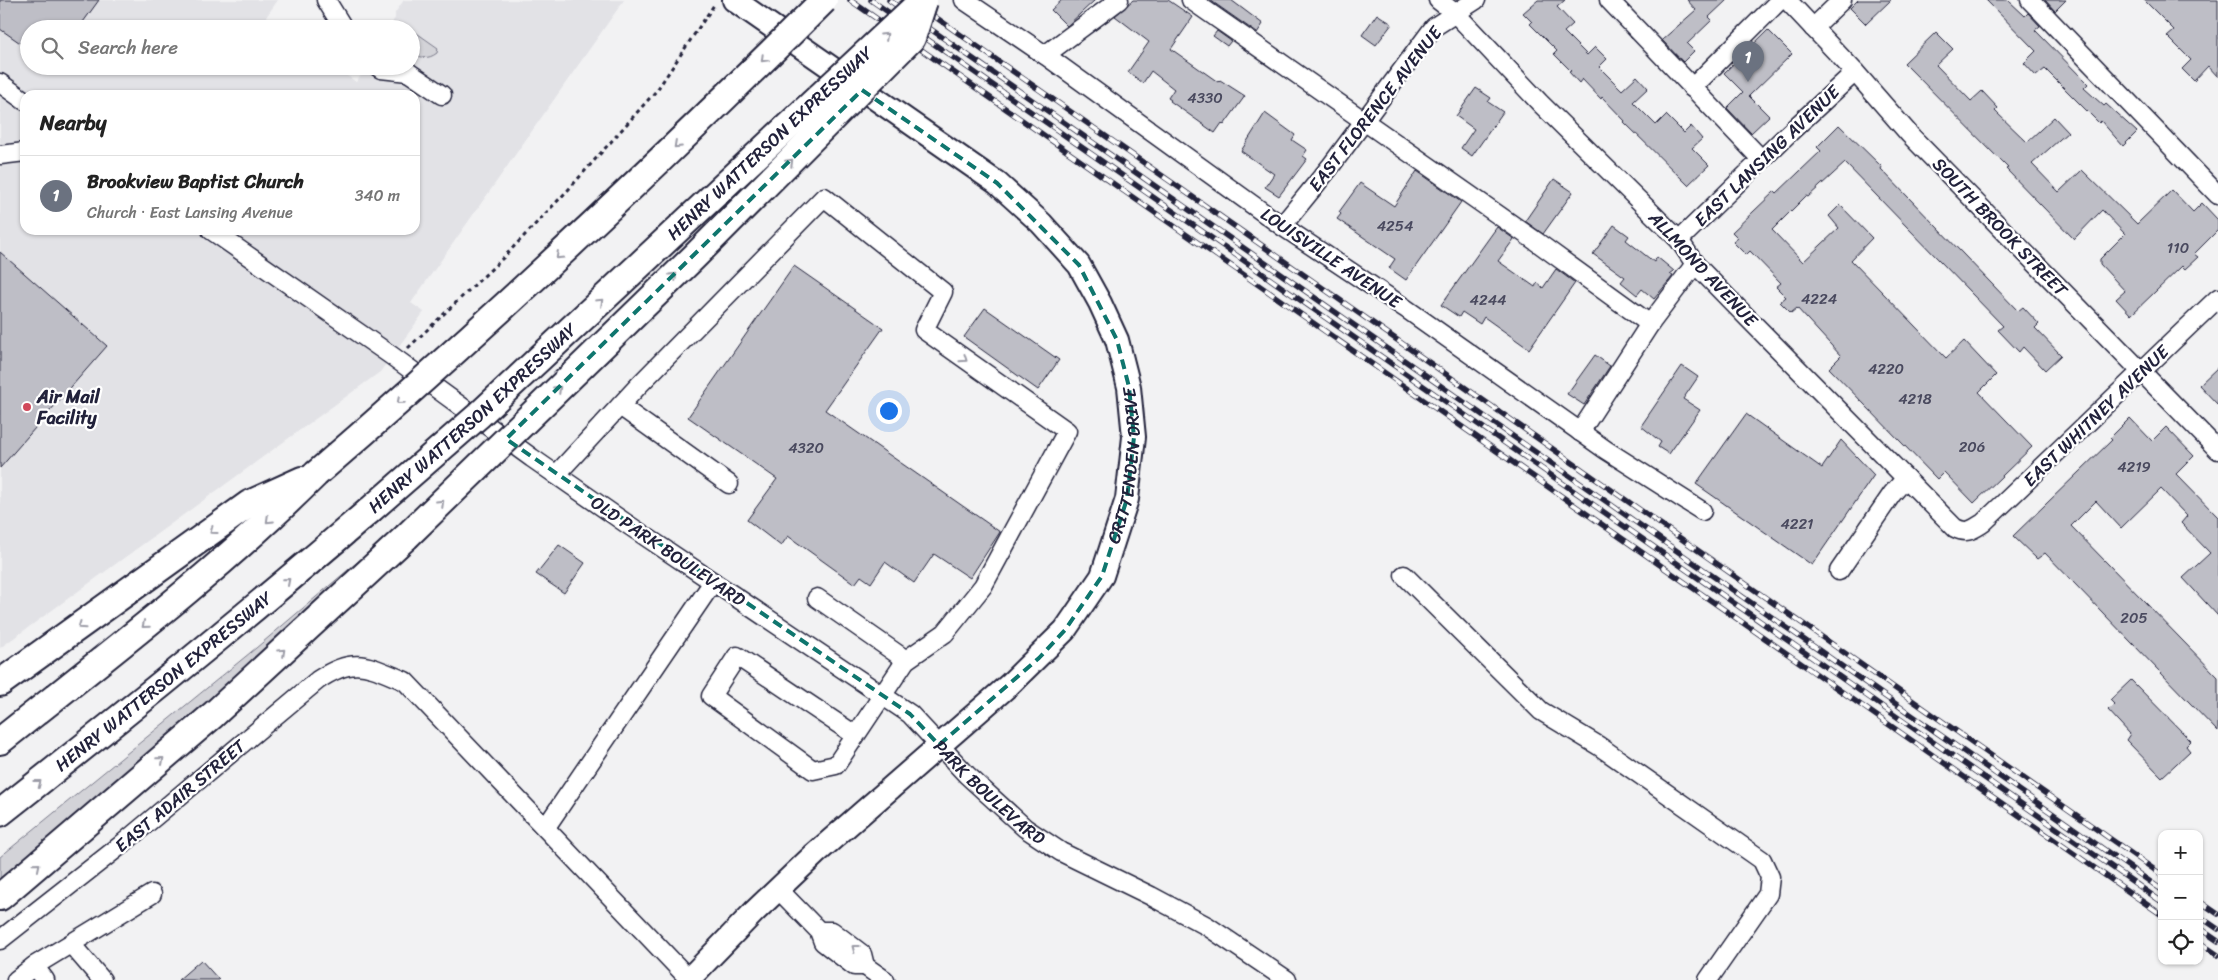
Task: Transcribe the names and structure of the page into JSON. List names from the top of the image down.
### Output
{
  "streets": {
    "highway": ["HENRY WATTERSON EXPRESSWAY"],
    "main road": ["CRITTENDEN DRIVE", "PARK BOULEVARD"],
    "street": [
      "EAST FLORENCE AVENUE",
      "EAST LANSING AVENUE",
      "SOUTH BROOK STREET",
      "LOUISVILLE AVENUE",
      "ALLMOND AVENUE",
      "EAST WHITNEY AVENUE",
      "OLD PARK BOULEVARD",
      "EAST ADAIR STREET"
    ]
  },
  "crossings": [
    ["EAST FLORENCE AVENUE", "LOUISVILLE AVENUE"],
    ["EAST FLORENCE AVENUE", "ALLMOND AVENUE"],
    ["EAST LANSING AVENUE", "SOUTH BROOK STREET"],
    ["EAST LANSING AVENUE", "ALLMOND AVENUE"],
    ["SOUTH BROOK STREET", "EAST WHITNEY AVENUE"],
    ["ALLMOND AVENUE", "EAST WHITNEY AVENUE"],
    ["CRITTENDEN DRIVE", "OLD PARK BOULEVARD"],
    ["CRITTENDEN DRIVE", "PARK BOULEVARD"],
    ["OLD PARK BOULEVARD", "PARK BOULEVARD"]
  ],
  "places": ["Air Mail Facility"],
  "house_numbers": [
    "4330",
    "4254",
    "110",
    "4224",
    "4244",
    "4220",
    "4218",
    "206",
    "4320",
    "4219",
    "4221",
    "205"
  ],
  "page": {
    "search": "Search here",
    "pins": "1",
    "heading": "Nearby",
    "list": [
      {
        "mark": "1",
        "name": "Brookview Baptist Church",
        "note": "Church · East Lansing Avenue",
        "value": "340 m"
      }
    ],
    "map_buttons": ["+", "−"]
  }
}
